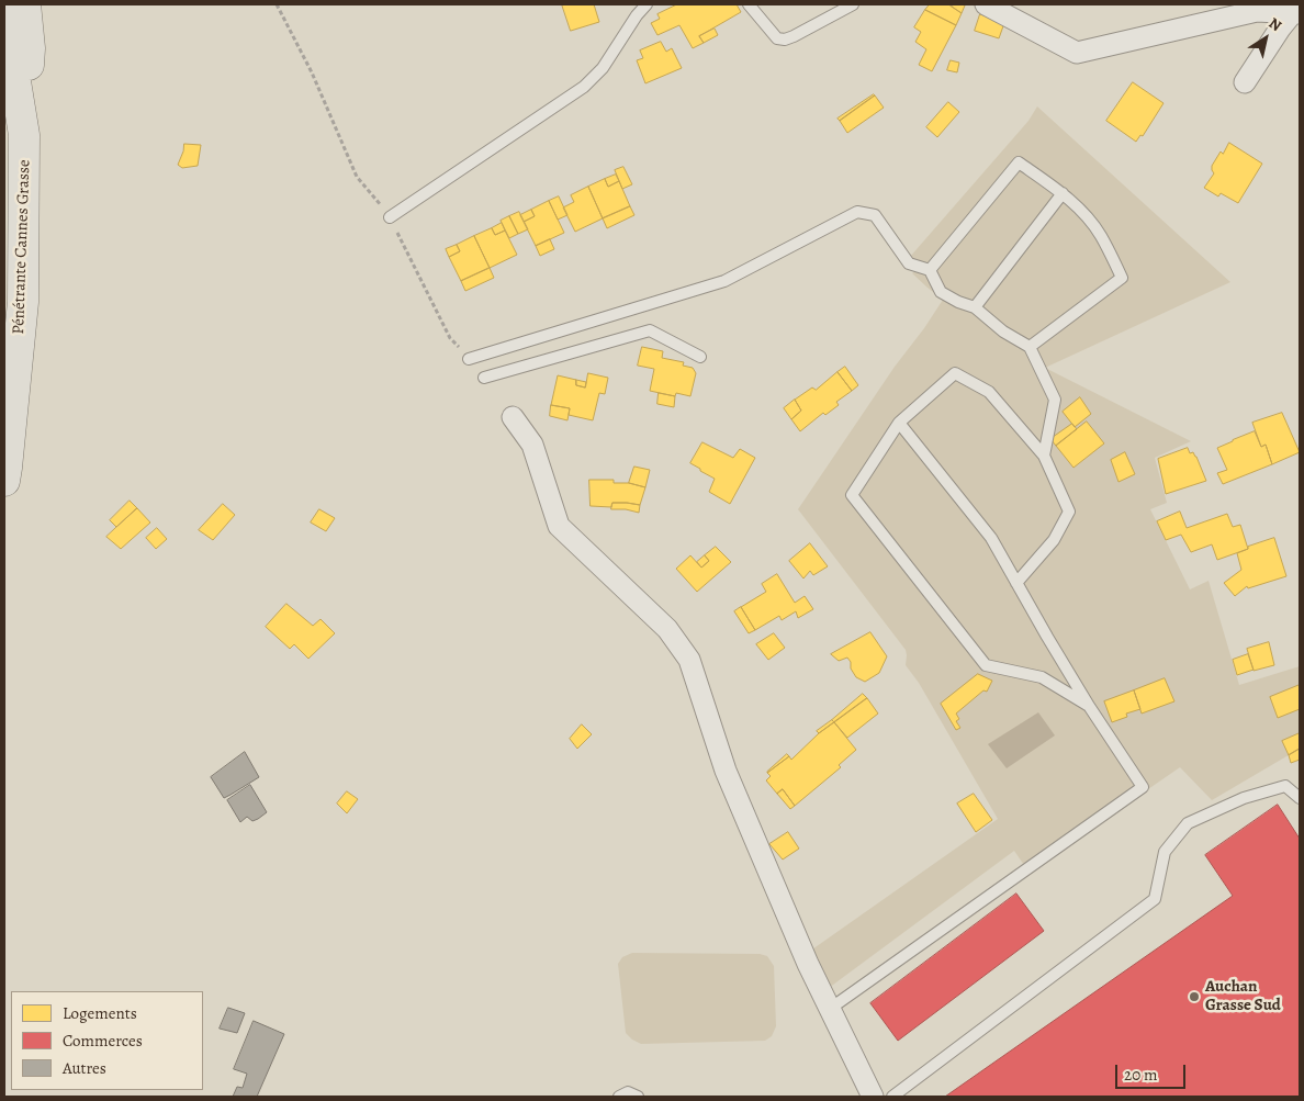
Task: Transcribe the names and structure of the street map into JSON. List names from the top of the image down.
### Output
{
  "streets": {
    "highway": ["Pénétrante Cannes Grasse"]
  },
  "places": ["Auchan Grasse Sud"],
  "legend": ["Logements", "Commerces", "Autres"],
  "scale_bar": "20 m",
  "north": "top right"
}
